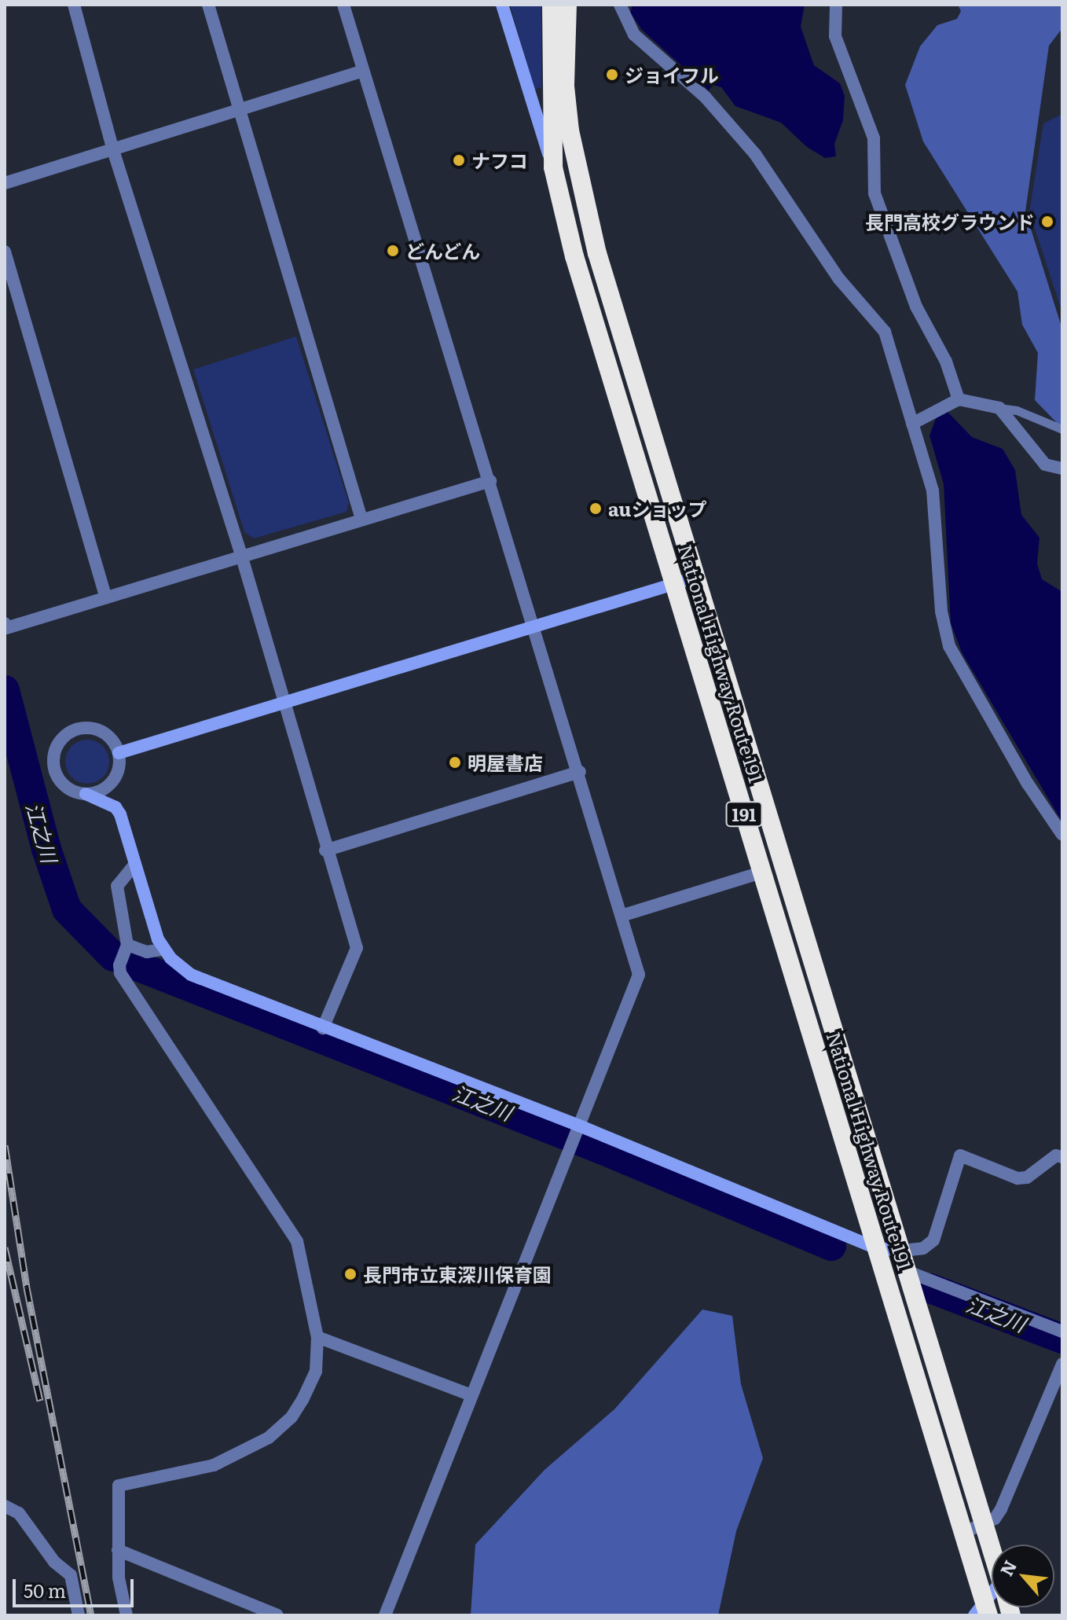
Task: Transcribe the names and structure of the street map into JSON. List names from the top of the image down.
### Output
{
  "streets": {
    "highway": ["National Highway Route 191", "191"]
  },
  "water": ["江之川"],
  "places": [
    "ジョイフル",
    "ナフコ",
    "長門高校グラウンド",
    "どんどん",
    "auショップ",
    "明屋書店",
    "長門市立東深川保育園"
  ],
  "scale_bar": "50 m",
  "north": "top left"
}
